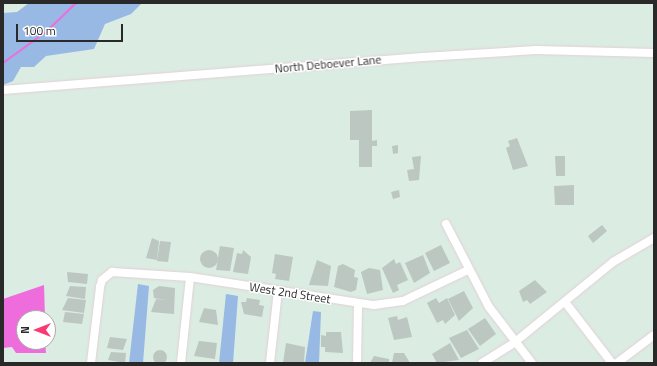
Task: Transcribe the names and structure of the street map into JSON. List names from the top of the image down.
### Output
{
  "streets": {
    "street": ["North Deboever Lane", "West 2nd Street"]
  },
  "scale_bar": "100 m",
  "north": "left"
}
